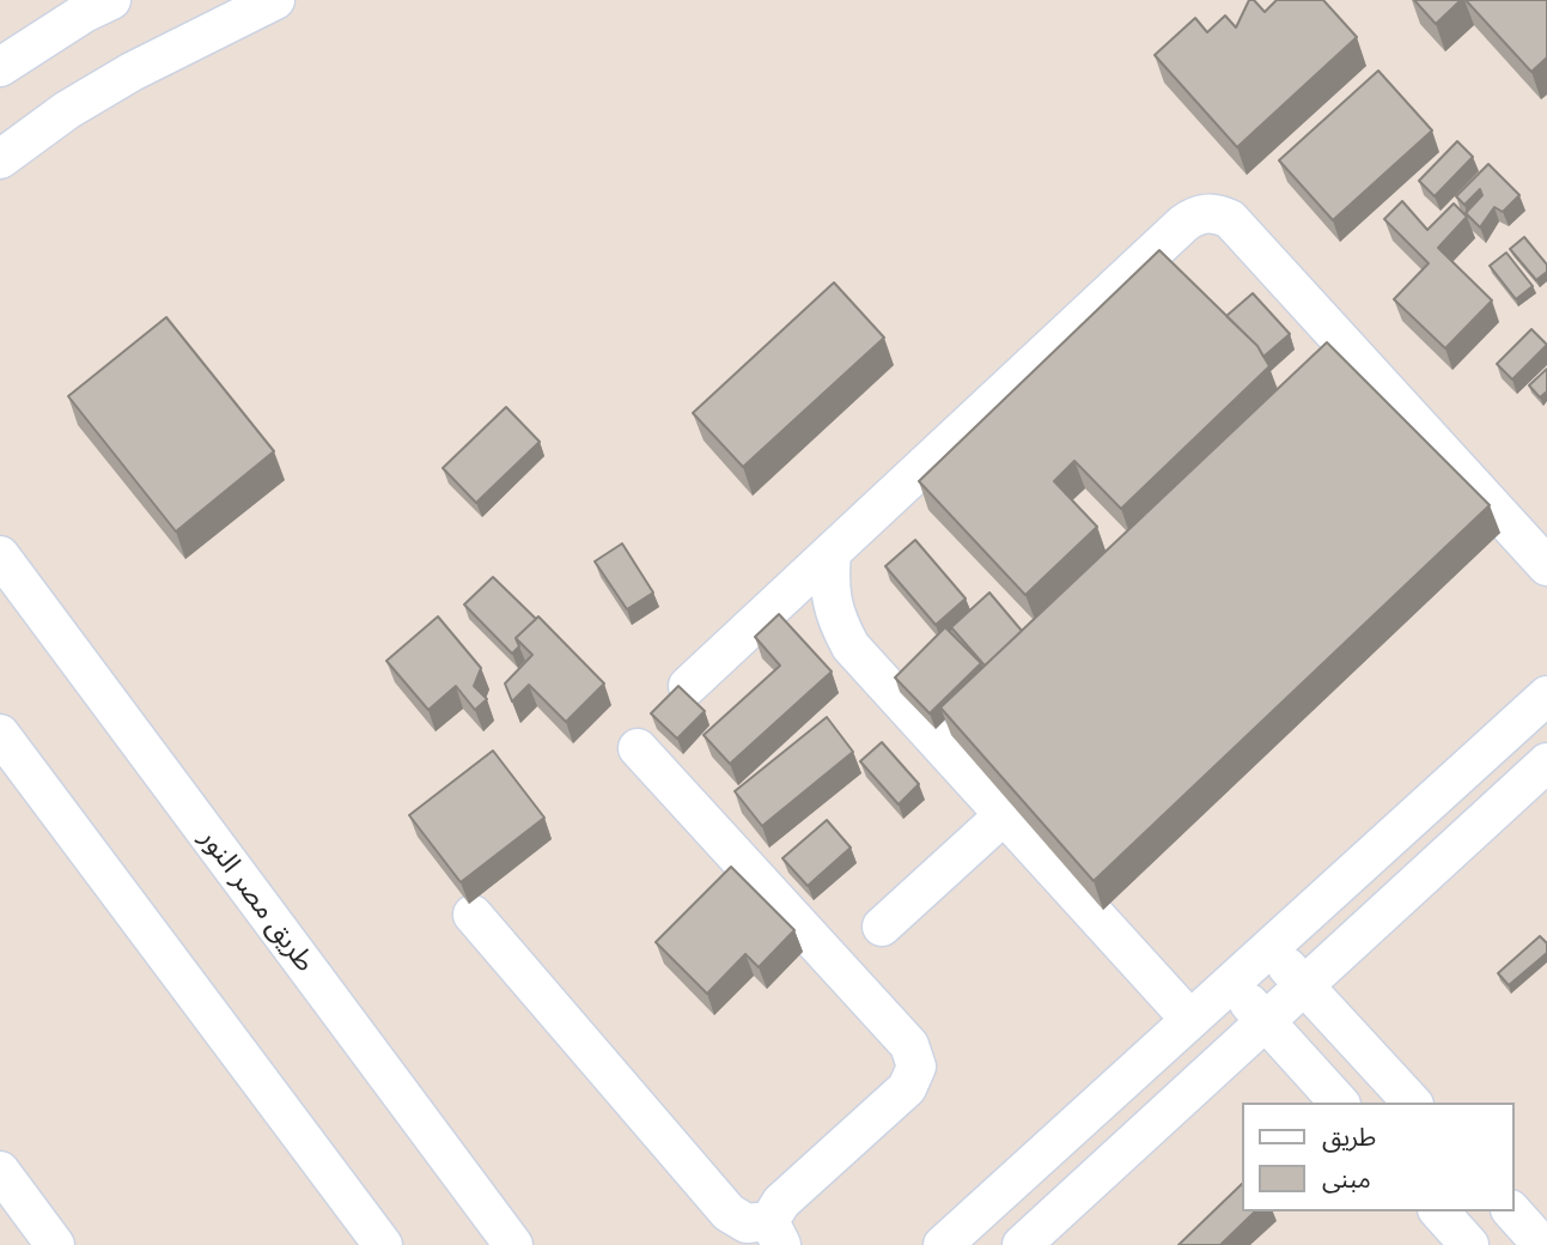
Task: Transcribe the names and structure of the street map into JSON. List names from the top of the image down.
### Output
{
  "streets": {
    "street": ["طريق مصر النور"]
  },
  "legend": ["طريق", "مبنى"]
}
